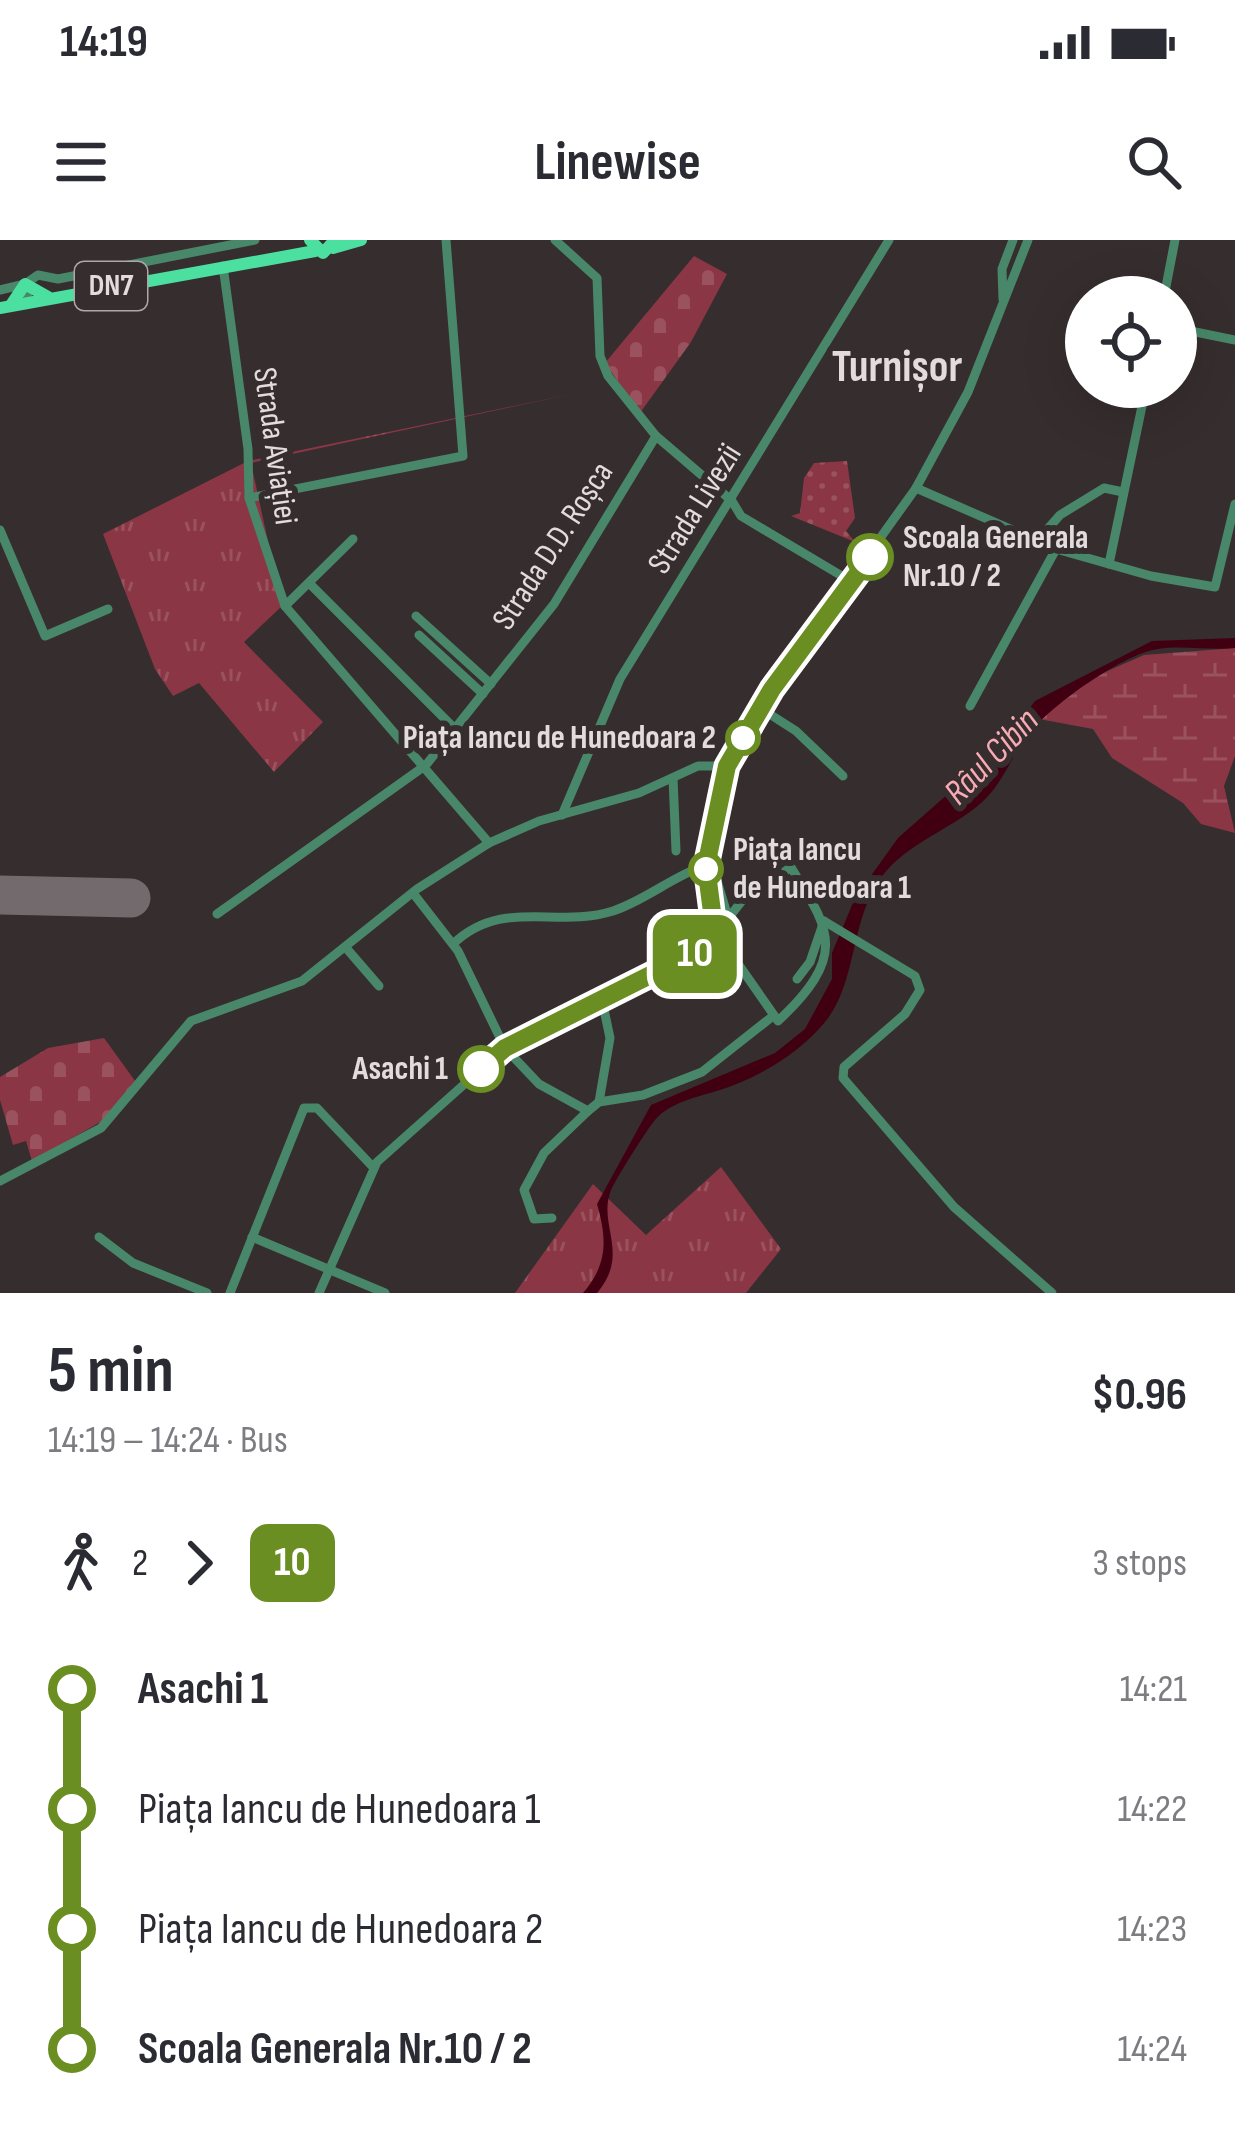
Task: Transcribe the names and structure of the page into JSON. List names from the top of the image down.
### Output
{
  "streets": {
    "main road": ["DN7"],
    "street": ["Strada Aviației", "Strada Livezii", "Strada D.D. Roșca"]
  },
  "crossings": [
    ["DN7", "Strada Aviației"],
    ["Strada Aviației", "Strada D.D. Roșca"]
  ],
  "districts": ["Turnișor"],
  "water": ["Râul Cibin"],
  "places": [
    "Scoala Generala Nr.10 / 2",
    "Piața Iancu de Hunedoara 2",
    "Piața Iancu de Hunedoara 1",
    "Asachi 1"
  ],
  "lines": ["bus line 10"],
  "page": {
    "status": "14:19",
    "header": "Linewise",
    "on_map": "10",
    "heading": ["5 min", "14:19 – 14:24 · Bus", "$0.96"],
    "legs": ["2", "10", "3 stops"],
    "list": [
      {
        "name": "Asachi 1",
        "value": "14:21"
      },
      {
        "name": "Piața Iancu de Hunedoara 1",
        "value": "14:22"
      },
      {
        "name": "Piața Iancu de Hunedoara 2",
        "value": "14:23"
      },
      {
        "name": "Scoala Generala Nr.10 / 2",
        "value": "14:24"
      }
    ]
  }
}
